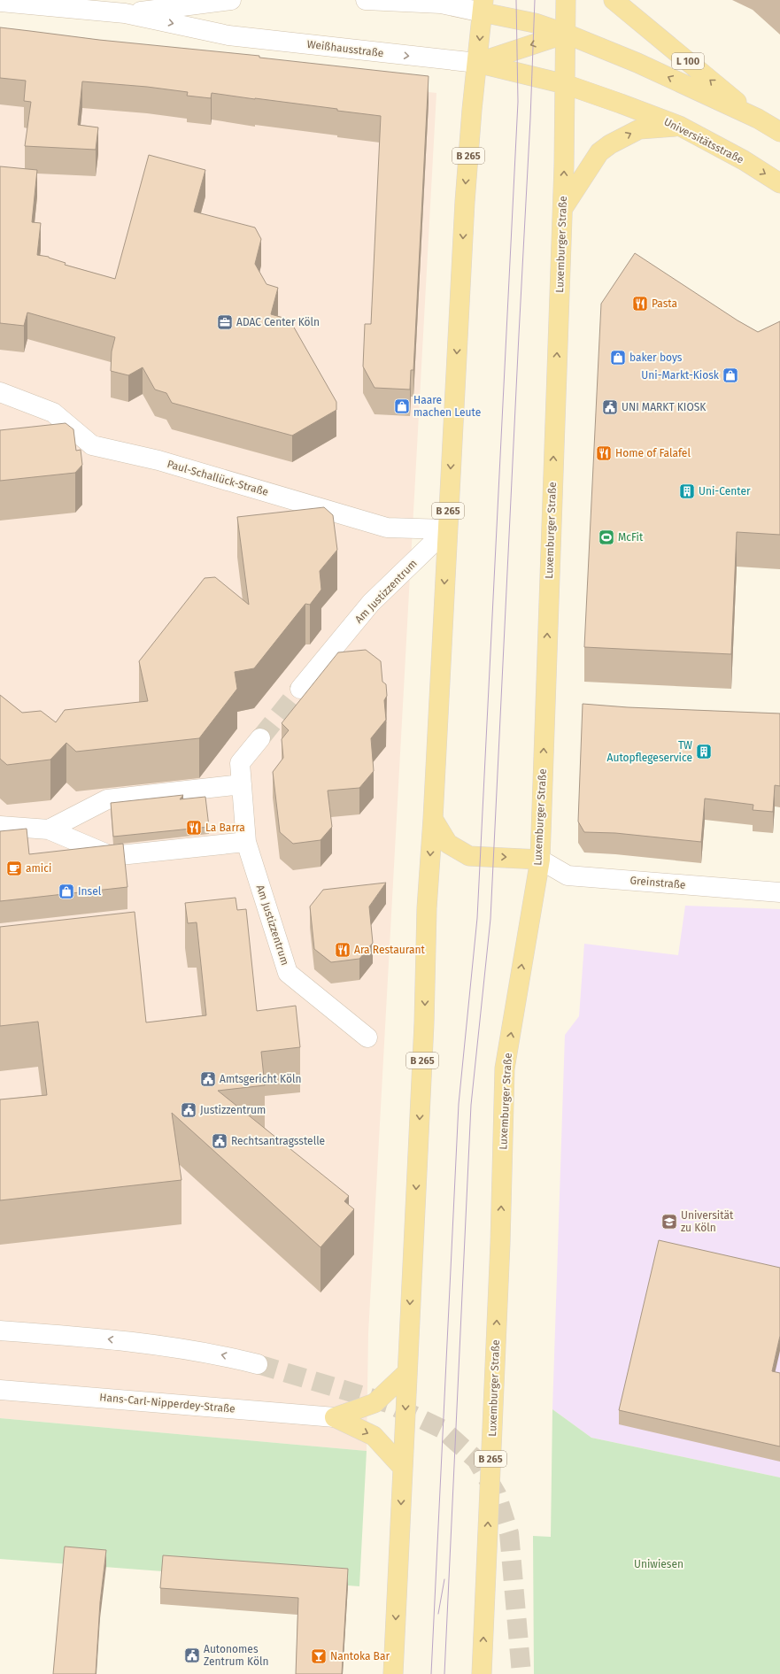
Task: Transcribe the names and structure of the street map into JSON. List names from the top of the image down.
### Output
{
  "streets": {
    "main road": [
      "Weißhausstraße",
      "L 100",
      "Universitätsstraße",
      "B 265",
      "Luxemburger Straße"
    ],
    "street": [
      "Paul-Schallück-Straße",
      "Am Justizzentrum",
      "Greinstraße",
      "Hans-Carl-Nipperdey-Straße"
    ]
  },
  "crossings": [
    ["Weißhausstraße", "Universitätsstraße"],
    ["Weißhausstraße", "B 265"],
    ["Weißhausstraße", "Luxemburger Straße"],
    ["L 100", "B 265"],
    ["L 100", "Luxemburger Straße"],
    ["Universitätsstraße", "Luxemburger Straße"],
    ["B 265", "Paul-Schallück-Straße"],
    ["B 265", "Am Justizzentrum"],
    ["Luxemburger Straße", "Greinstraße"],
    ["Paul-Schallück-Straße", "Am Justizzentrum"]
  ],
  "parks": ["Uniwiesen"],
  "places": {
    "restaurant": [
      "Pasta",
      "Home of Falafel",
      "La Barra",
      "Ara Restaurant"
    ],
    "office": ["ADAC Center Köln"],
    "shop": [
      "baker boys",
      "Uni-Markt-Kiosk",
      "Haare machen Leute",
      "Insel"
    ],
    "public building": [
      "UNI MARKT KIOSK",
      "Amtsgericht Köln",
      "Justizzentrum",
      "Rechtsantragsstelle",
      "Autonomes Zentrum Köln"
    ],
    "building": ["Uni-Center", "TW Autopflegeservice"],
    "sports": ["McFit"],
    "cafe": ["amici"],
    "school or university": ["Universität zu Köln"],
    "bar": ["Nantoka Bar"]
  }
}
